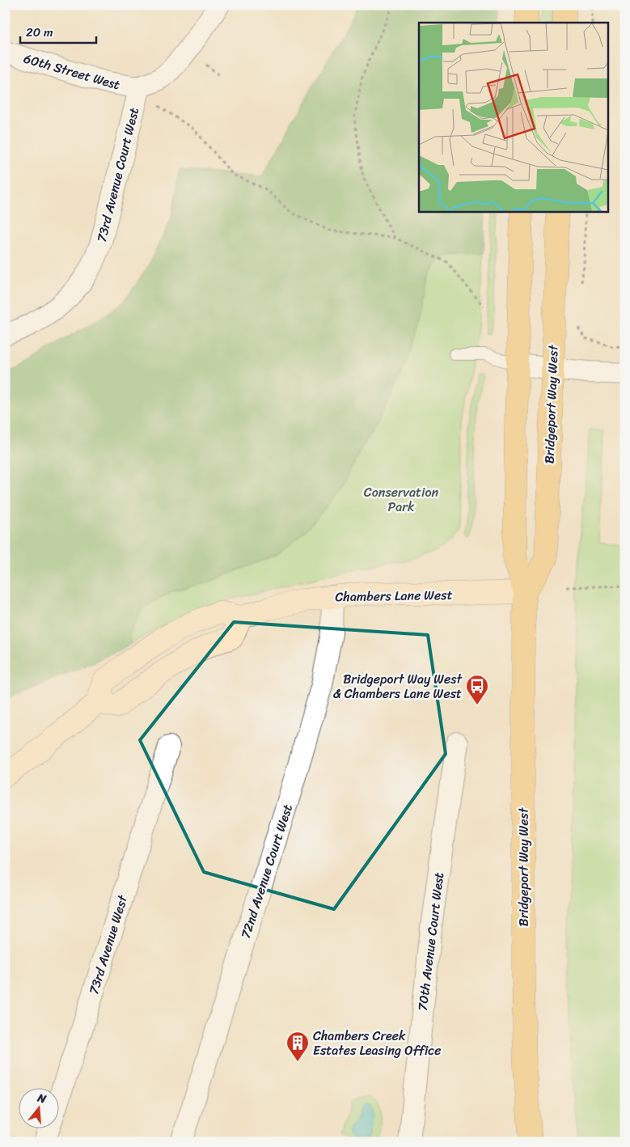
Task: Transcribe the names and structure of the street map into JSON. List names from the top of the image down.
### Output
{
  "streets": {
    "main road": ["Bridgeport Way West"],
    "street": [
      "60th Street West",
      "73rd Avenue Court West",
      "Chambers Lane West",
      "72nd Avenue Court West",
      "70th Avenue Court West",
      "73rd Avenue West"
    ]
  },
  "crossings": [
    ["60th Street West", "73rd Avenue Court West"],
    ["Bridgeport Way West", "Chambers Lane West"],
    ["Chambers Lane West", "72nd Avenue Court West"]
  ],
  "parks": ["Conservation Park"],
  "places": {
    "bus stop": ["Bridgeport Way West & Chambers Lane West"],
    "building": ["Chambers Creek Estates Leasing Office"]
  },
  "scale_bar": "20 m",
  "north": "top"
}
